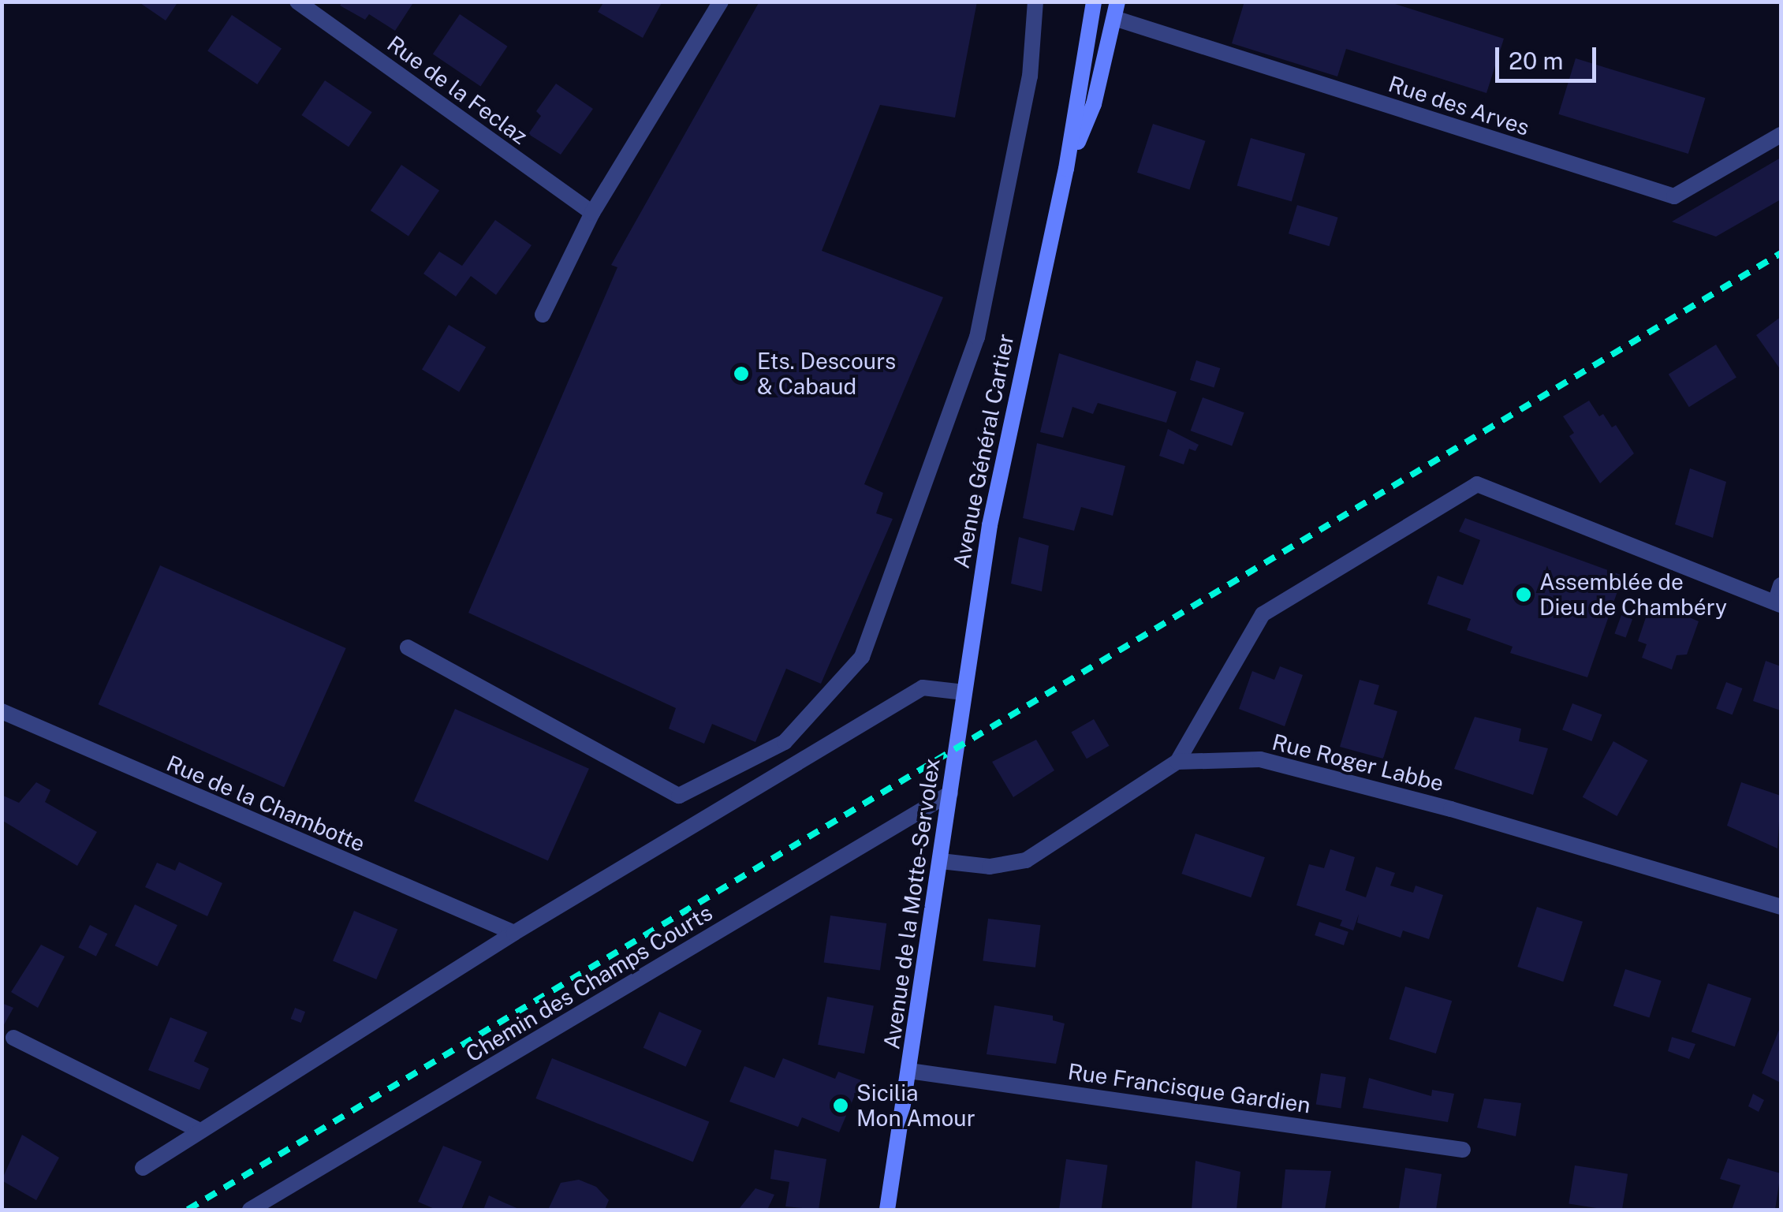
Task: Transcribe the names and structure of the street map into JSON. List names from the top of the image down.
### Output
{
  "streets": {
    "main road": ["Avenue Général Cartier", "Avenue de la Motte-Servolex"],
    "street": [
      "Rue de la Feclaz",
      "Rue des Arves",
      "Rue Roger Labbe",
      "Rue de la Chambotte",
      "Chemin des Champs Courts",
      "Rue Francisque Gardien"
    ]
  },
  "crossings": [
    ["Rue des Arves", "Avenue Général Cartier"],
    ["Avenue Général Cartier", "Avenue de la Motte-Servolex"],
    ["Avenue de la Motte-Servolex", "Chemin des Champs Courts"],
    ["Avenue de la Motte-Servolex", "Rue Francisque Gardien"]
  ],
  "places": ["Ets. Descours & Cabaud", "Assemblée de Dieu de Chambéry", "Sicilia Mon Amour"],
  "scale_bar": "20 m"
}
